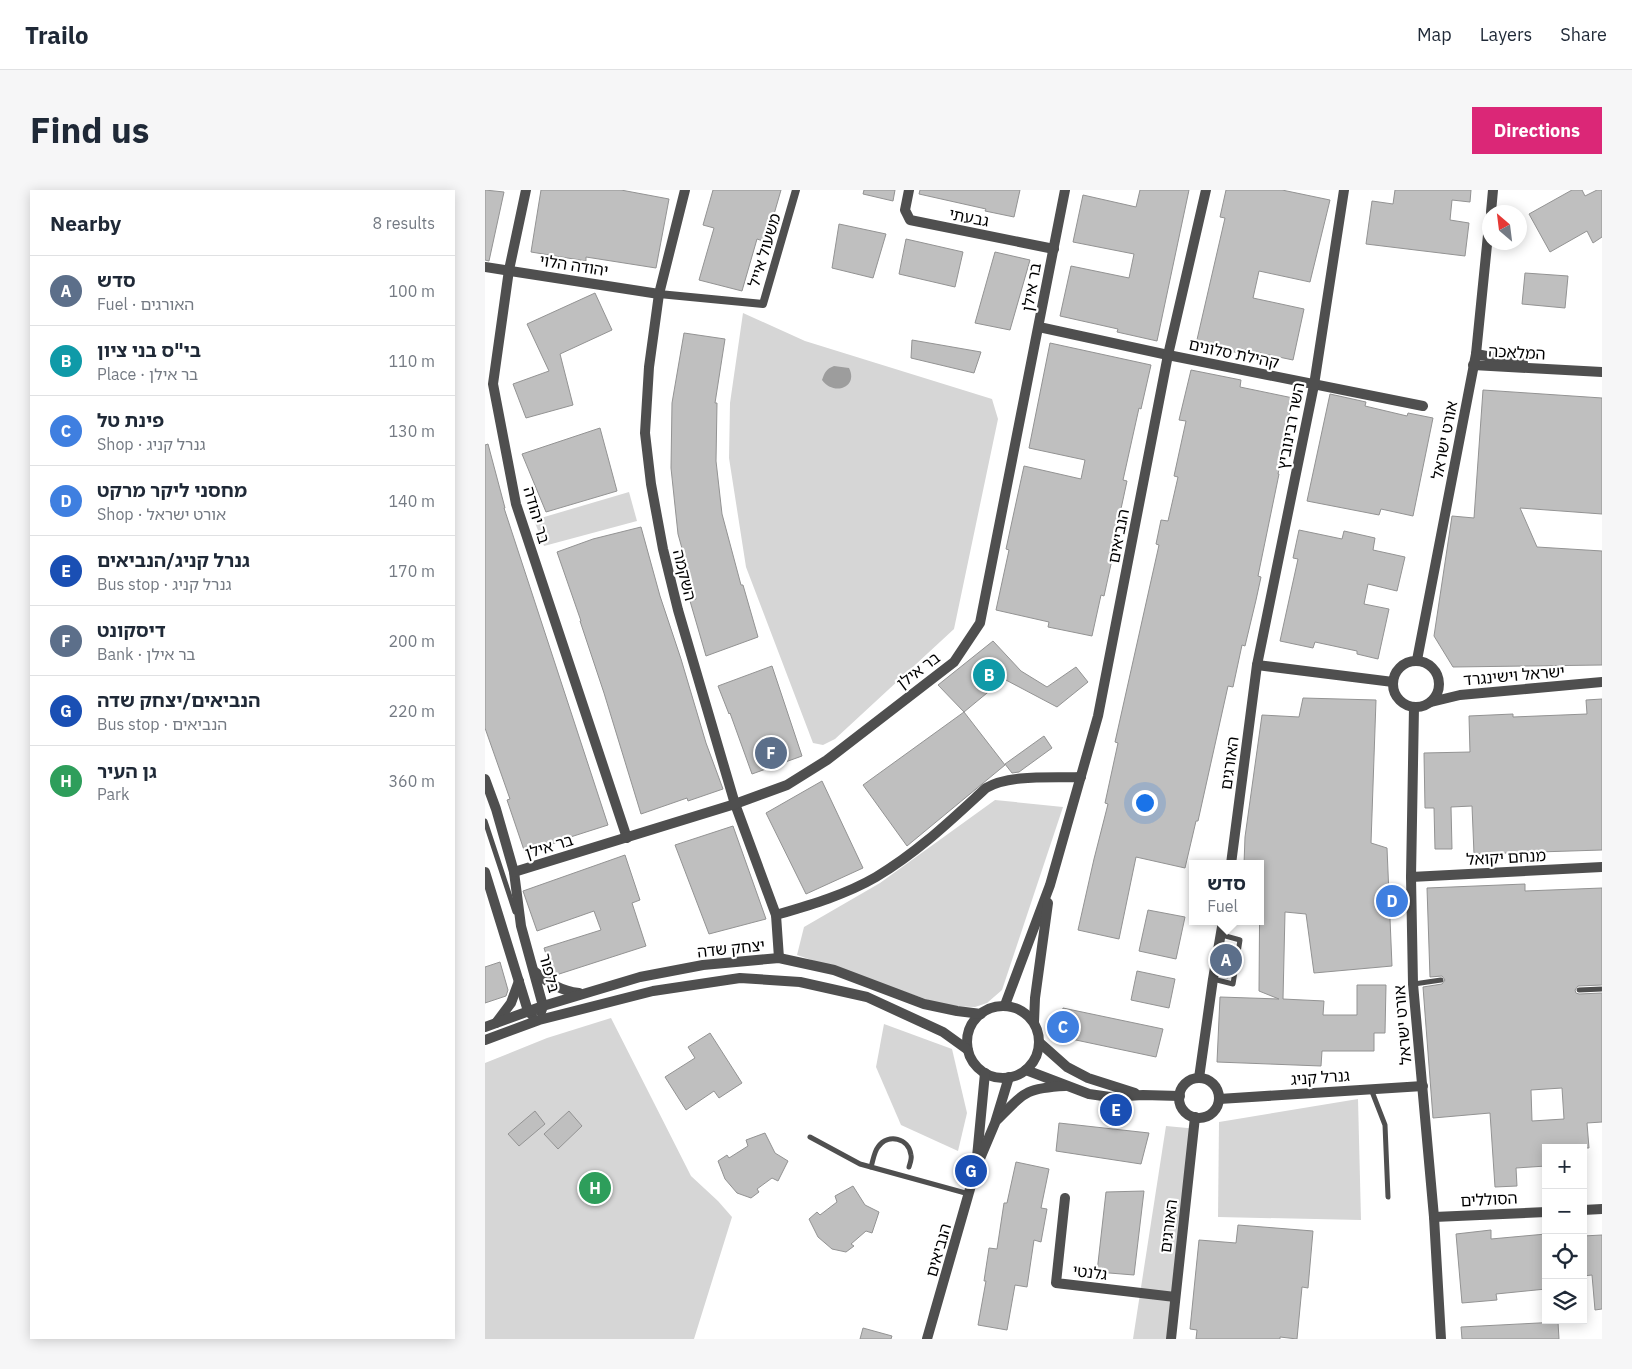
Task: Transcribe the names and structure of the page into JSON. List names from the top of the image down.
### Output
{
  "streets": {
    "street": [
      "גבעתי",
      "משעול אייל",
      "יהודה הלוי",
      "בר אילן",
      "המלאכה",
      "קהילת סלונים",
      "השר רבינוביץ",
      "אורט ישראל",
      "בר יהודה",
      "הנביאים",
      "השקמה",
      "ישראל וישינגרד",
      "האורגים",
      "מנחם יקואל",
      "יצחק שדה",
      "בלפור",
      "גנרל קניג",
      "הסוללים",
      "גלנטי"
    ]
  },
  "crossings": [
    ["גבעתי", "בר אילן"],
    ["משעול אייל", "יהודה הלוי"],
    ["משעול אייל", "השקמה"],
    ["יהודה הלוי", "בר יהודה"],
    ["יהודה הלוי", "השקמה"],
    ["בר אילן", "קהילת סלונים"],
    ["בר אילן", "בר יהודה"],
    ["בר אילן", "השקמה"],
    ["בר אילן", "בלפור"],
    ["המלאכה", "אורט ישראל"],
    ["קהילת סלונים", "השר רבינוביץ"],
    ["קהילת סלונים", "הנביאים"],
    ["השר רבינוביץ", "האורגים"],
    ["אורט ישראל", "ישראל וישינגרד"],
    ["אורט ישראל", "מנחם יקואל"],
    ["אורט ישראל", "גנרל קניג"],
    ["אורט ישראל", "הסוללים"],
    ["הנביאים", "יצחק שדה"],
    ["השקמה", "יצחק שדה"],
    ["האורגים", "גנרל קניג"],
    ["האורגים", "גלנטי"],
    ["יצחק שדה", "בלפור"]
  ],
  "north": "top left",
  "page": {
    "header": "Trailo",
    "nav": ["Map", "Layers", "Share"],
    "title": "Find us",
    "buttons": "Directions",
    "heading": ["Nearby", "8 results"],
    "list": [
      {
        "mark": "A",
        "name": "סדש",
        "note": "Fuel · האורגים",
        "value": "100 m"
      },
      {
        "mark": "B",
        "name": "בי\"ס בני ציון",
        "note": "Place · בר אילן",
        "value": "110 m"
      },
      {
        "mark": "C",
        "name": "פינת טל",
        "note": "Shop · גנרל קניג",
        "value": "130 m"
      },
      {
        "mark": "D",
        "name": "מחסני ליקר מרקט",
        "note": "Shop · אורט ישראל",
        "value": "140 m"
      },
      {
        "mark": "E",
        "name": "גנרל קניג/הנביאים",
        "note": "Bus stop · גנרל קניג",
        "value": "170 m"
      },
      {
        "mark": "F",
        "name": "דיסקונט",
        "note": "Bank · בר אילן",
        "value": "200 m"
      },
      {
        "mark": "G",
        "name": "הנביאים/יצחק שדה",
        "note": "Bus stop · הנביאים",
        "value": "220 m"
      },
      {
        "mark": "H",
        "name": "גן העיר",
        "note": "Park",
        "value": "360 m"
      }
    ],
    "pins": [
      "B",
      "F",
      "D",
      "A",
      "C",
      "E",
      "G",
      "H"
    ],
    "popup": ["סדש", "Fuel"],
    "map_buttons": ["+", "−"]
  }
}
